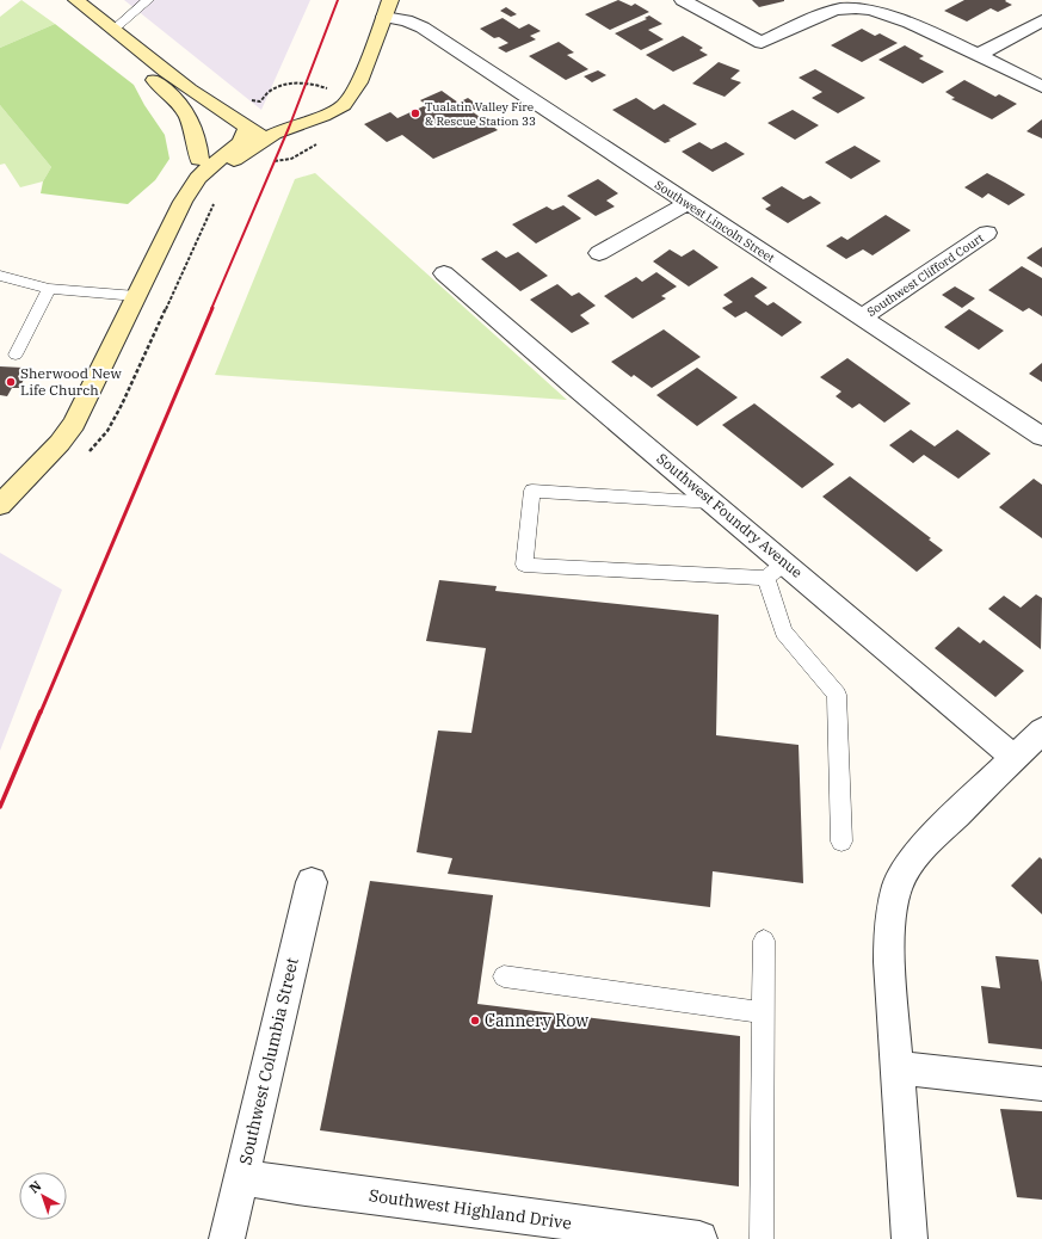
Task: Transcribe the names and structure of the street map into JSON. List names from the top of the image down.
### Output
{
  "streets": {
    "street": [
      "Southwest Lincoln Street",
      "Southwest Clifford Court",
      "Southwest Foundry Avenue",
      "Southwest Columbia Street",
      "Southwest Highland Drive"
    ]
  },
  "crossings": [
    ["Southwest Lincoln Street", "Southwest Clifford Court"],
    ["Southwest Columbia Street", "Southwest Highland Drive"]
  ],
  "places": ["Tualatin Valley Fire & Rescue Station 33", "Sherwood New Life Church", "Cannery Row"],
  "north": "top left"
}
